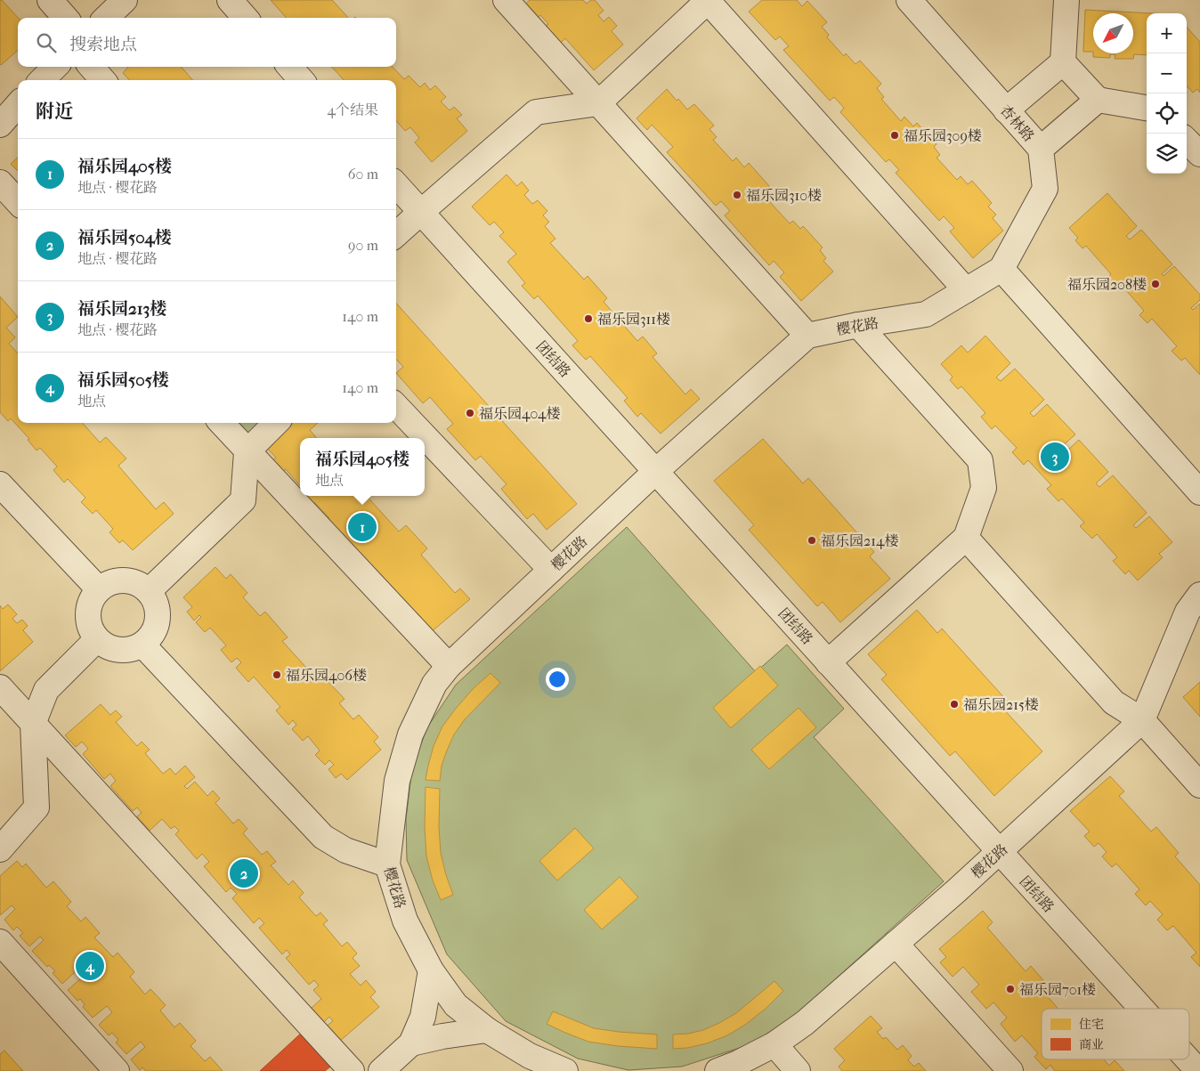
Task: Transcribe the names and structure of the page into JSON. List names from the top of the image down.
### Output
{
  "streets": {
    "street": ["杏林路", "樱花路", "团结路"]
  },
  "crossings": [
    ["樱花路", "团结路"]
  ],
  "places": [
    "福乐园309楼",
    "福乐园310楼",
    "福乐园208楼",
    "福乐园311楼",
    "福乐园404楼",
    "福乐园214楼",
    "福乐园406楼",
    "福乐园215楼",
    "福乐园701楼"
  ],
  "legend": ["住宅", "商业"],
  "north": "bottom left",
  "page": {
    "map_buttons": ["+", "−"],
    "search": "搜索地点",
    "heading": ["附近", "4个结果"],
    "list": [
      {
        "mark": "1",
        "name": "福乐园405楼",
        "note": "地点 · 樱花路",
        "value": "60 m"
      },
      {
        "mark": "2",
        "name": "福乐园504楼",
        "note": "地点 · 樱花路",
        "value": "90 m"
      },
      {
        "mark": "3",
        "name": "福乐园213楼",
        "note": "地点 · 樱花路",
        "value": "140 m"
      },
      {
        "mark": "4",
        "name": "福乐园505楼",
        "note": "地点",
        "value": "140 m"
      }
    ],
    "popup": ["福乐园405楼", "地点"],
    "pins": [
      "3",
      "1",
      "2",
      "4"
    ]
  }
}
